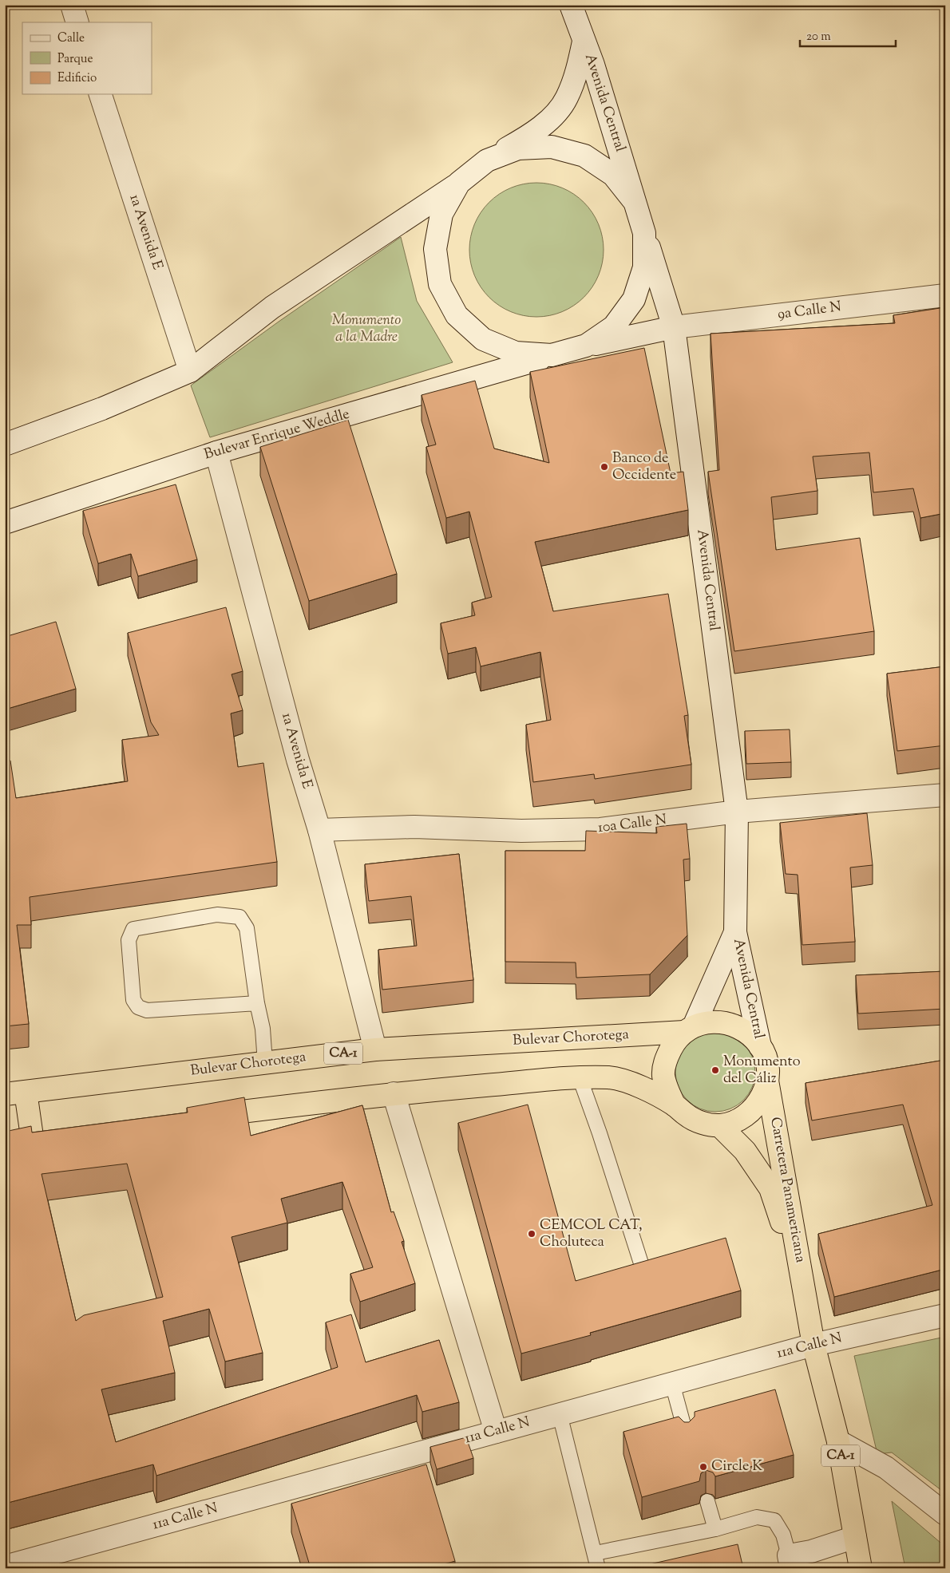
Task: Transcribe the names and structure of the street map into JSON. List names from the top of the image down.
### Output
{
  "streets": {
    "highway": ["Bulevar Chorotega", "CA-1", "Carretera Panamericana"],
    "street": [
      "Avenida Central",
      "1a Avenida E",
      "9a Calle N",
      "Bulevar Enrique Weddle",
      "10a Calle N",
      "11a Calle N"
    ]
  },
  "crossings": [
    ["Avenida Central", "9a Calle N"],
    ["Avenida Central", "10a Calle N"],
    ["Avenida Central", "Bulevar Chorotega"],
    ["Avenida Central", "CA-1"],
    ["Avenida Central", "Carretera Panamericana"],
    ["1a Avenida E", "Bulevar Enrique Weddle"],
    ["1a Avenida E", "10a Calle N"],
    ["1a Avenida E", "Bulevar Chorotega"],
    ["Bulevar Chorotega", "CA-1"],
    ["Bulevar Chorotega", "Carretera Panamericana"],
    ["CA-1", "Carretera Panamericana"],
    ["Carretera Panamericana", "11a Calle N"]
  ],
  "parks": ["Monumento a la Madre"],
  "places": [
    "Banco de Occidente",
    "Monumento del Cáliz",
    "CEMCOL CAT, Choluteca",
    "Circle K"
  ],
  "legend": ["Calle", "Parque", "Edificio"],
  "scale_bar": "20 m"
}
